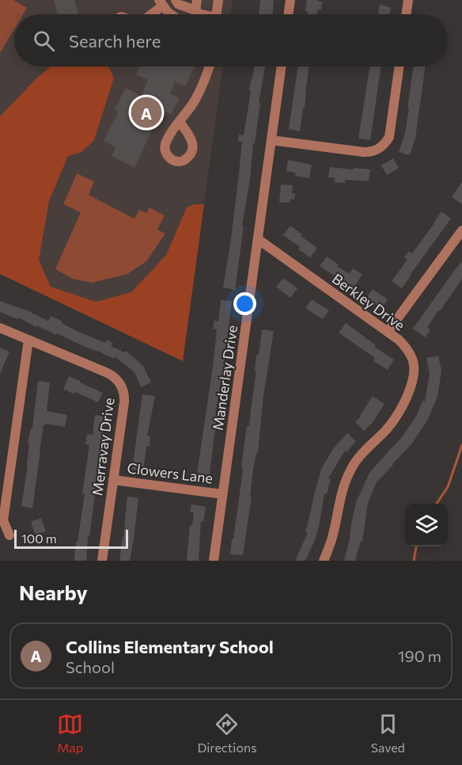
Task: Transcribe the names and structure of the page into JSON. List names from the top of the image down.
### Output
{
  "streets": {
    "street": [
      "Berkley Drive",
      "Manderlay Drive",
      "Merravay Drive",
      "Clowers Lane"
    ]
  },
  "crossings": [
    ["Berkley Drive", "Manderlay Drive"],
    ["Manderlay Drive", "Clowers Lane"],
    ["Merravay Drive", "Clowers Lane"]
  ],
  "scale_bar": "100 m",
  "page": {
    "search": "Search here",
    "pins": "A",
    "scale": "100 m",
    "heading": "Nearby",
    "list": [
      {
        "mark": "A",
        "name": "Collins Elementary School",
        "note": "School",
        "value": "190 m"
      }
    ],
    "nav": ["Map", "Directions", "Saved"]
  }
}
